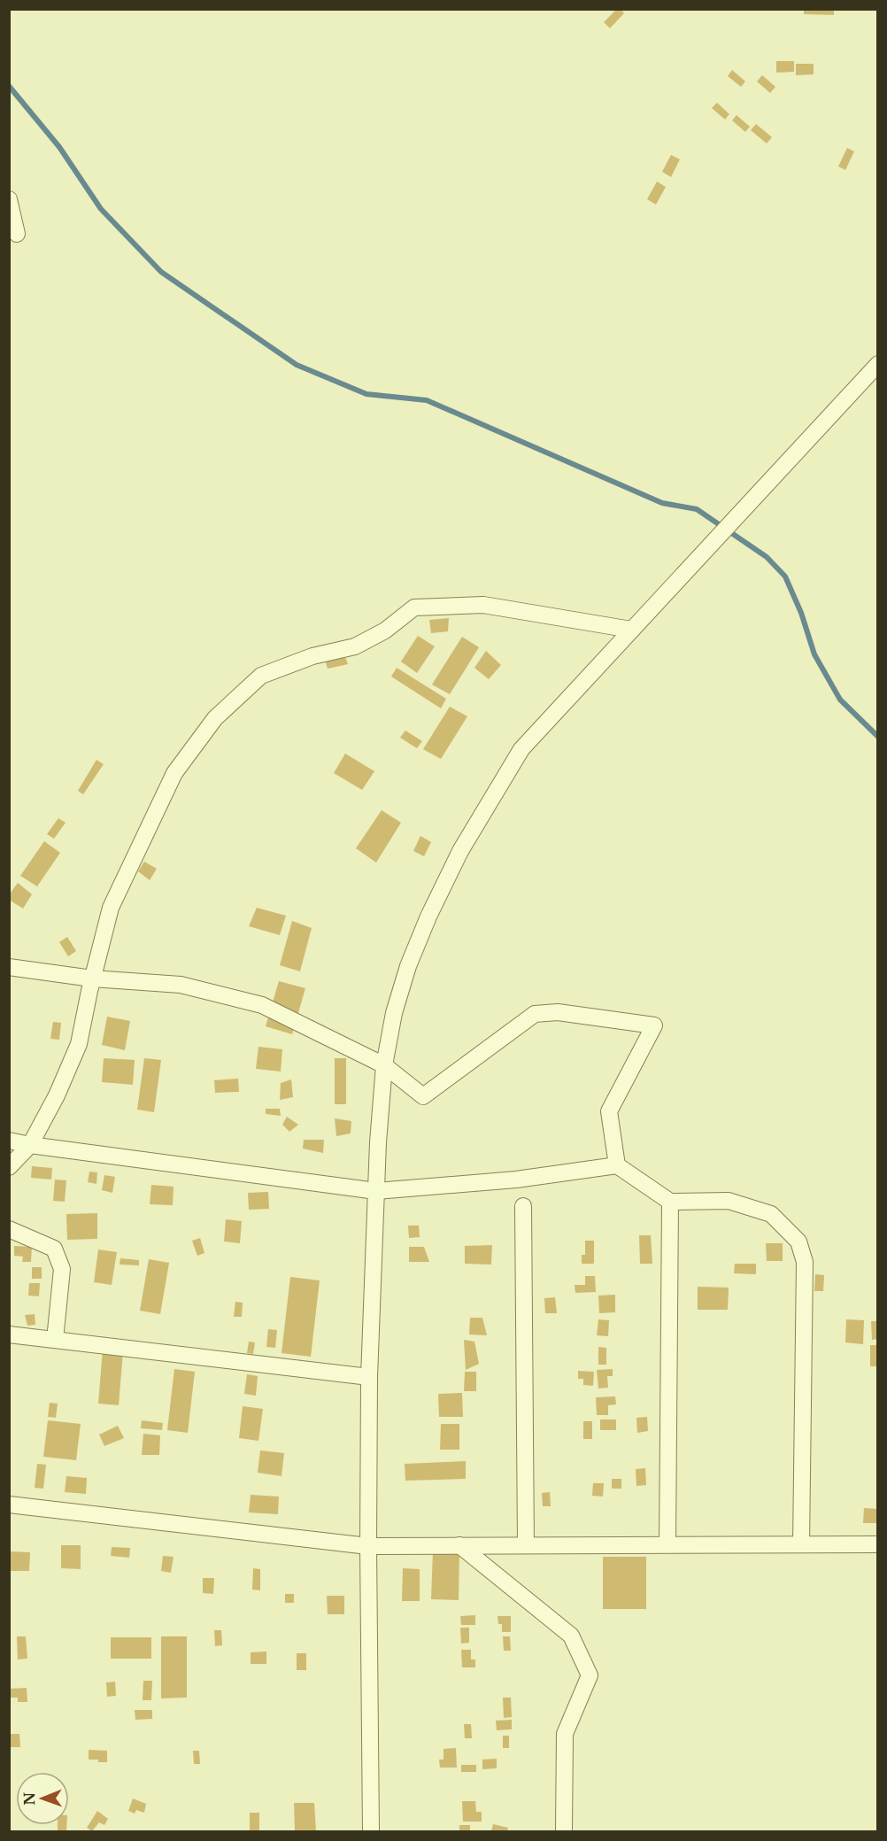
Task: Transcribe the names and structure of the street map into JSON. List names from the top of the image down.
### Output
{
  "north": "left"
}
